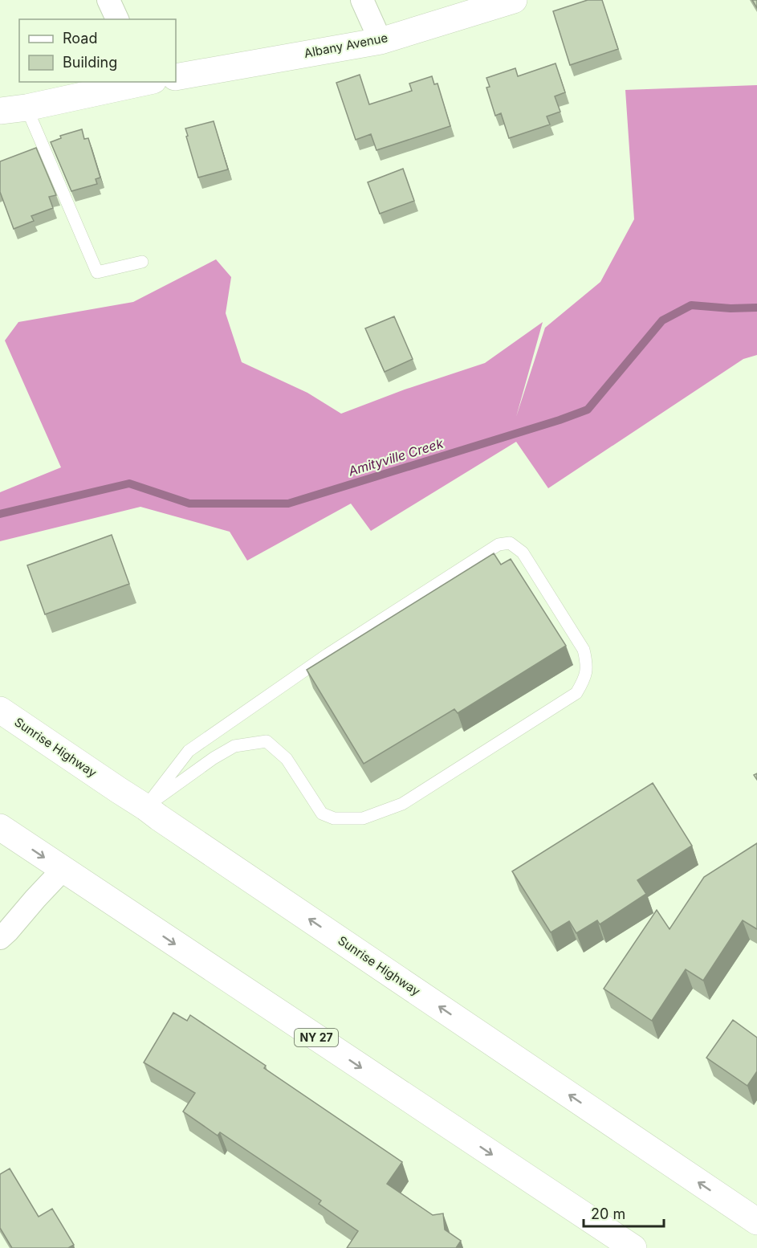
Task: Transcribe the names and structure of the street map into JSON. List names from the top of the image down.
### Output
{
  "streets": {
    "main road": ["Albany Avenue", "Sunrise Highway", "NY 27"]
  },
  "water": ["Amityville Creek"],
  "legend": ["Road", "Building"],
  "scale_bar": "20 m"
}
